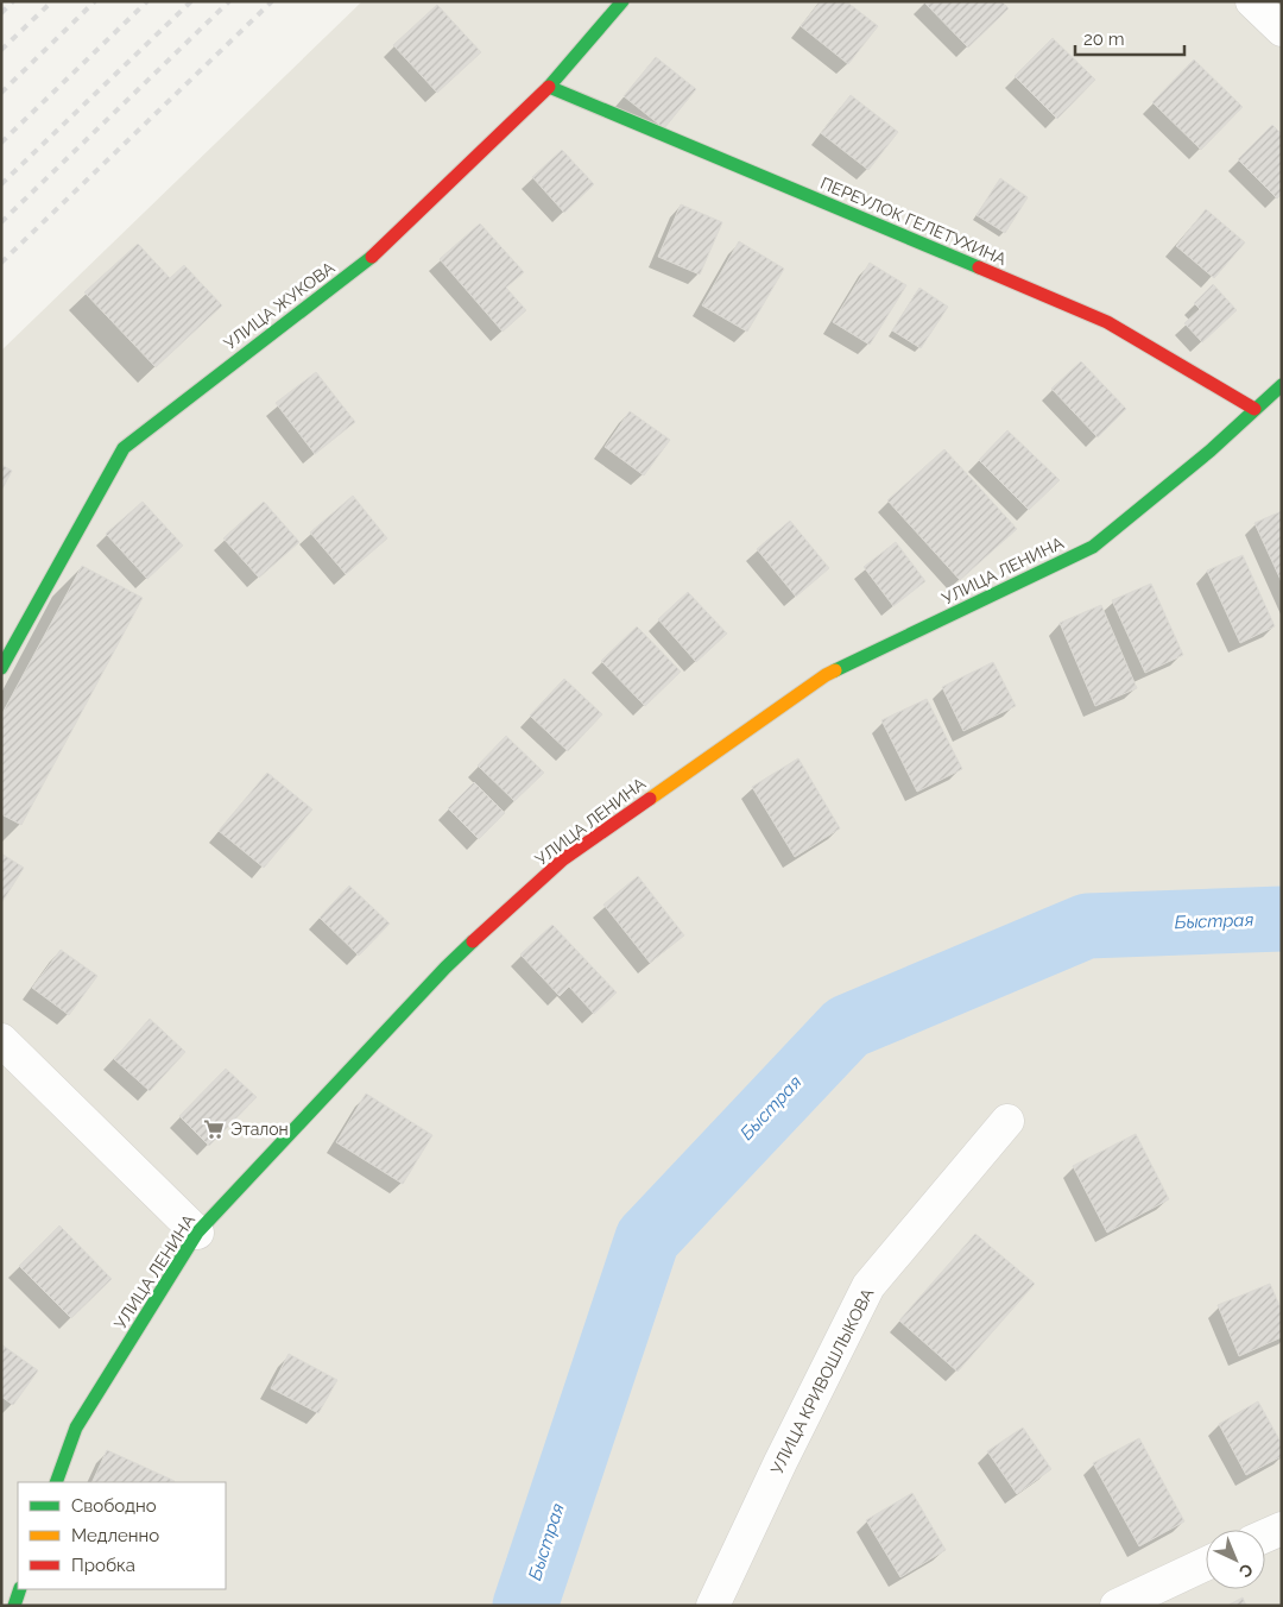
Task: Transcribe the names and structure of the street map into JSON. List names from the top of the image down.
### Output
{
  "streets": {
    "street": [
      "ПЕРЕУЛОК ГЕЛЕТУХИНА",
      "УЛИЦА ЖУКОВА",
      "УЛИЦА ЛЕНИНА",
      "УЛИЦА КРИВОШЛЫКОВА"
    ]
  },
  "crossings": [
    ["ПЕРЕУЛОК ГЕЛЕТУХИНА", "УЛИЦА ЖУКОВА"],
    ["ПЕРЕУЛОК ГЕЛЕТУХИНА", "УЛИЦА ЛЕНИНА"]
  ],
  "water": ["Быстрая"],
  "places": {
    "supermarket": ["Эталон"]
  },
  "legend": ["Свободно", "Медленно", "Пробка"],
  "scale_bar": "20 m",
  "north": "bottom right"
}
